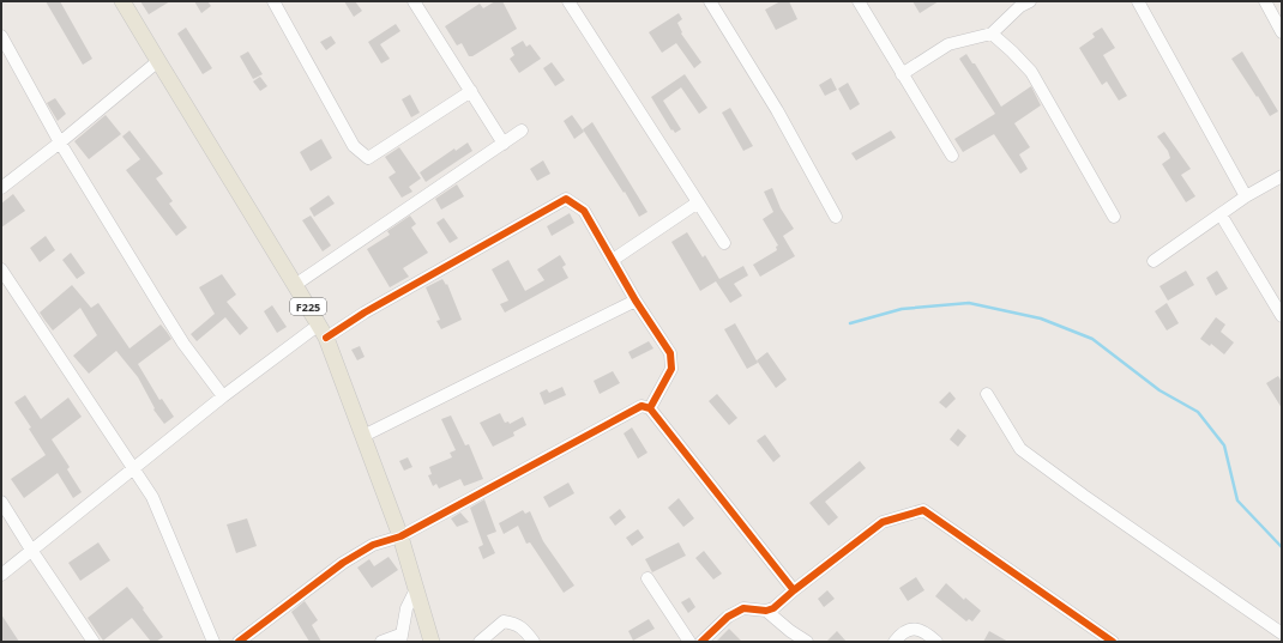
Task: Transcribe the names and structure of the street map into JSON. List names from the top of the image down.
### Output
{
  "streets": {
    "main road": ["F225"]
  }
}
